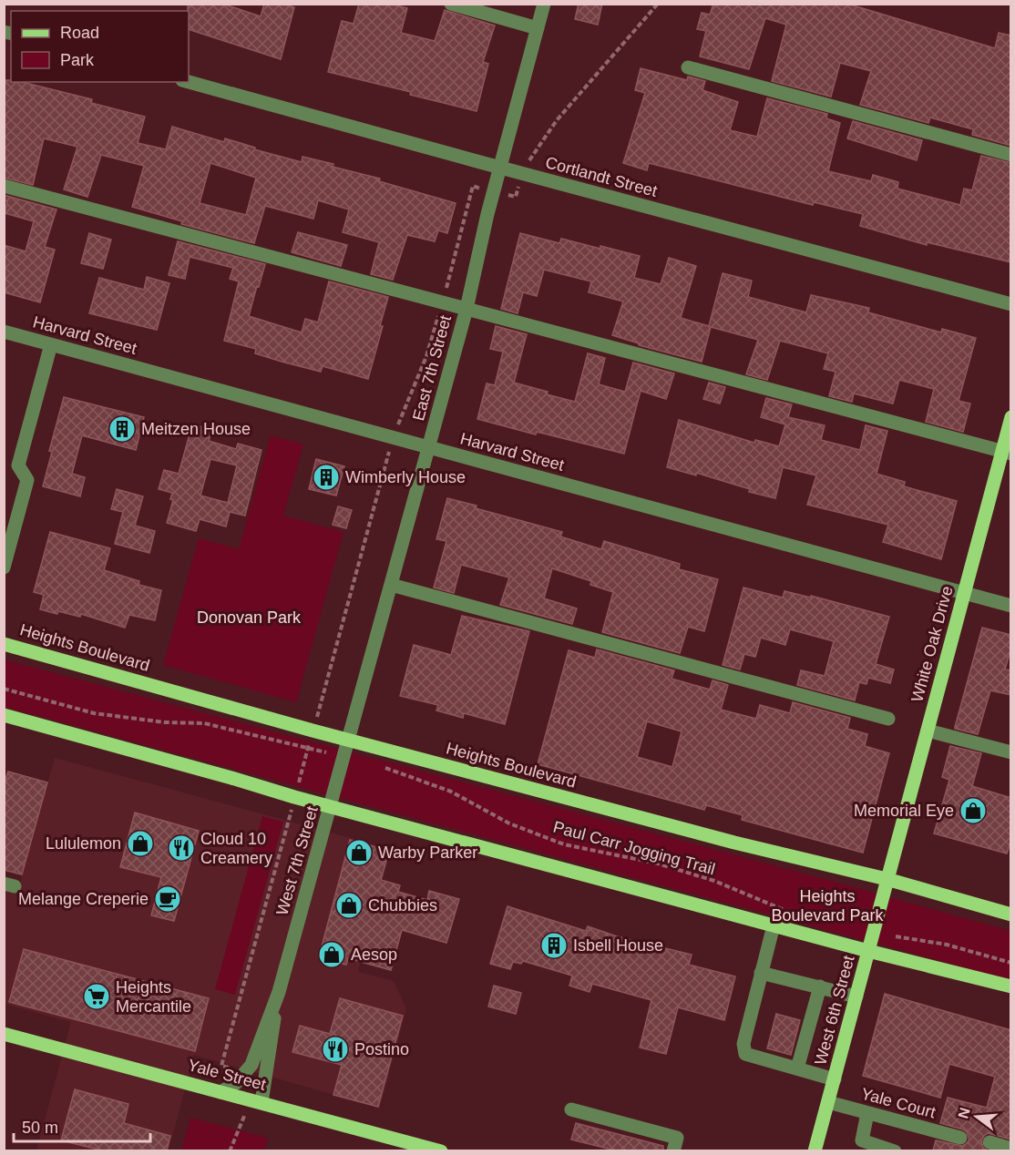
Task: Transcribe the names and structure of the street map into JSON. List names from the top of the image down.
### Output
{
  "streets": {
    "main road": [
      "White Oak Drive",
      "Heights Boulevard",
      "West 6th Street",
      "Yale Street"
    ],
    "street": [
      "Cortlandt Street",
      "Harvard Street",
      "East 7th Street",
      "West 7th Street",
      "Yale Court"
    ],
    "path": ["Paul Carr Jogging Trail"]
  },
  "crossings": [
    ["Cortlandt Street", "East 7th Street"],
    ["Harvard Street", "East 7th Street"],
    ["Harvard Street", "White Oak Drive"],
    ["East 7th Street", "Heights Boulevard"],
    ["East 7th Street", "West 7th Street"],
    ["White Oak Drive", "Heights Boulevard"],
    ["White Oak Drive", "West 6th Street"],
    ["Heights Boulevard", "West 7th Street"],
    ["Heights Boulevard", "West 6th Street"],
    ["West 7th Street", "Yale Street"],
    ["West 6th Street", "Yale Court"]
  ],
  "parks": ["Donovan Park", "Heights Boulevard Park"],
  "places": {
    "building": ["Meitzen House", "Wimberly House", "Isbell House"],
    "shop": [
      "Memorial Eye",
      "Lululemon",
      "Warby Parker",
      "Chubbies",
      "Aesop"
    ],
    "restaurant": ["Cloud 10 Creamery", "Postino"],
    "cafe": ["Melange Creperie"],
    "supermarket": ["Heights Mercantile"]
  },
  "legend": ["Road", "Park"],
  "scale_bar": "50 m",
  "north": "left"
}
